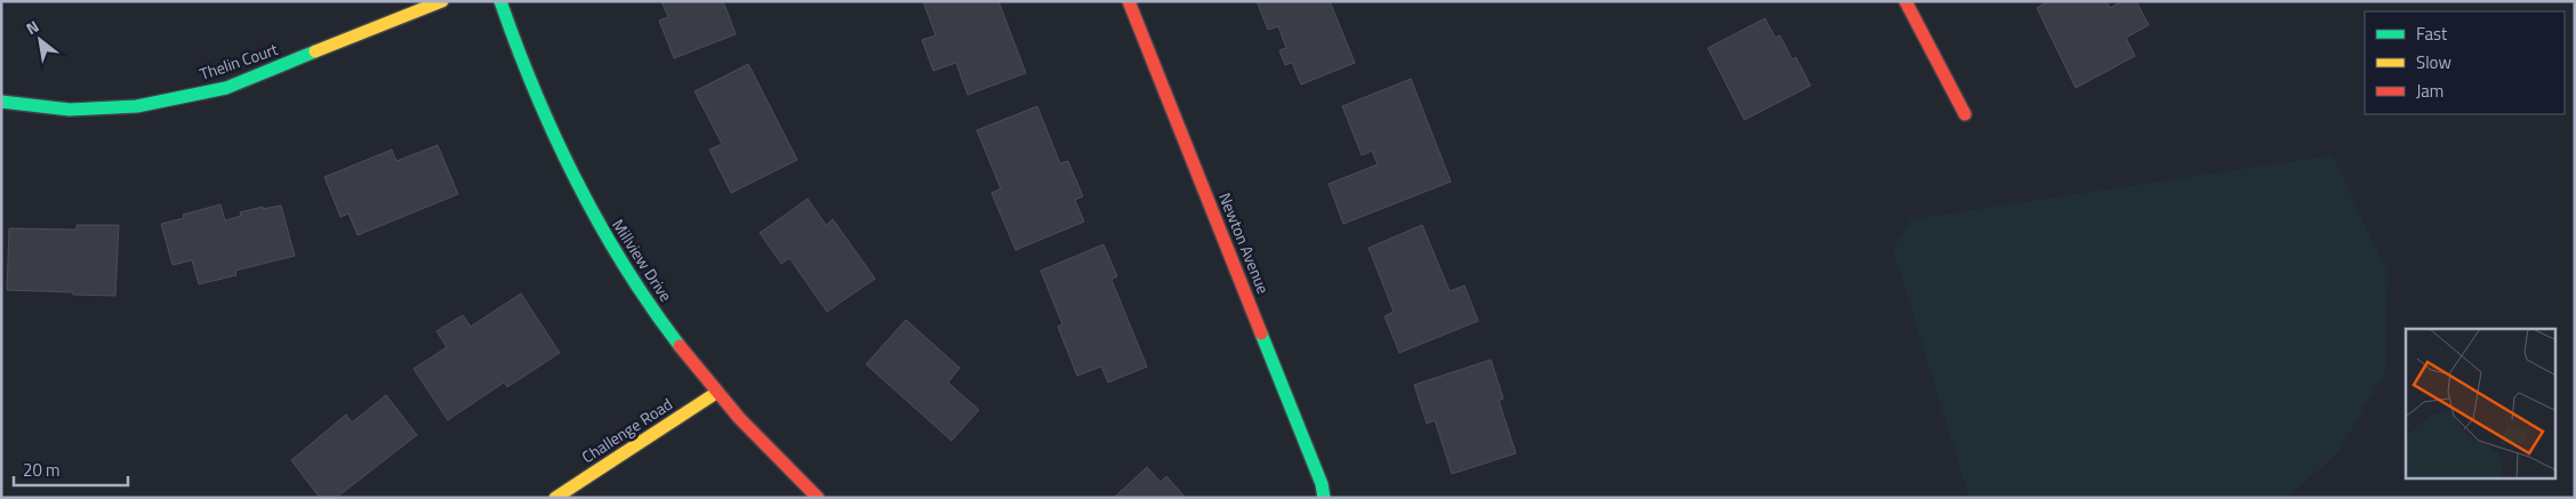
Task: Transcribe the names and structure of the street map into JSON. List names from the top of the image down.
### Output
{
  "streets": {
    "street": [
      "Thelin Court",
      "Newton Avenue",
      "Millview Drive",
      "Challenge Road"
    ]
  },
  "crossings": [
    ["Millview Drive", "Challenge Road"]
  ],
  "legend": ["Fast", "Slow", "Jam"],
  "scale_bar": "20 m",
  "north": "top left"
}
